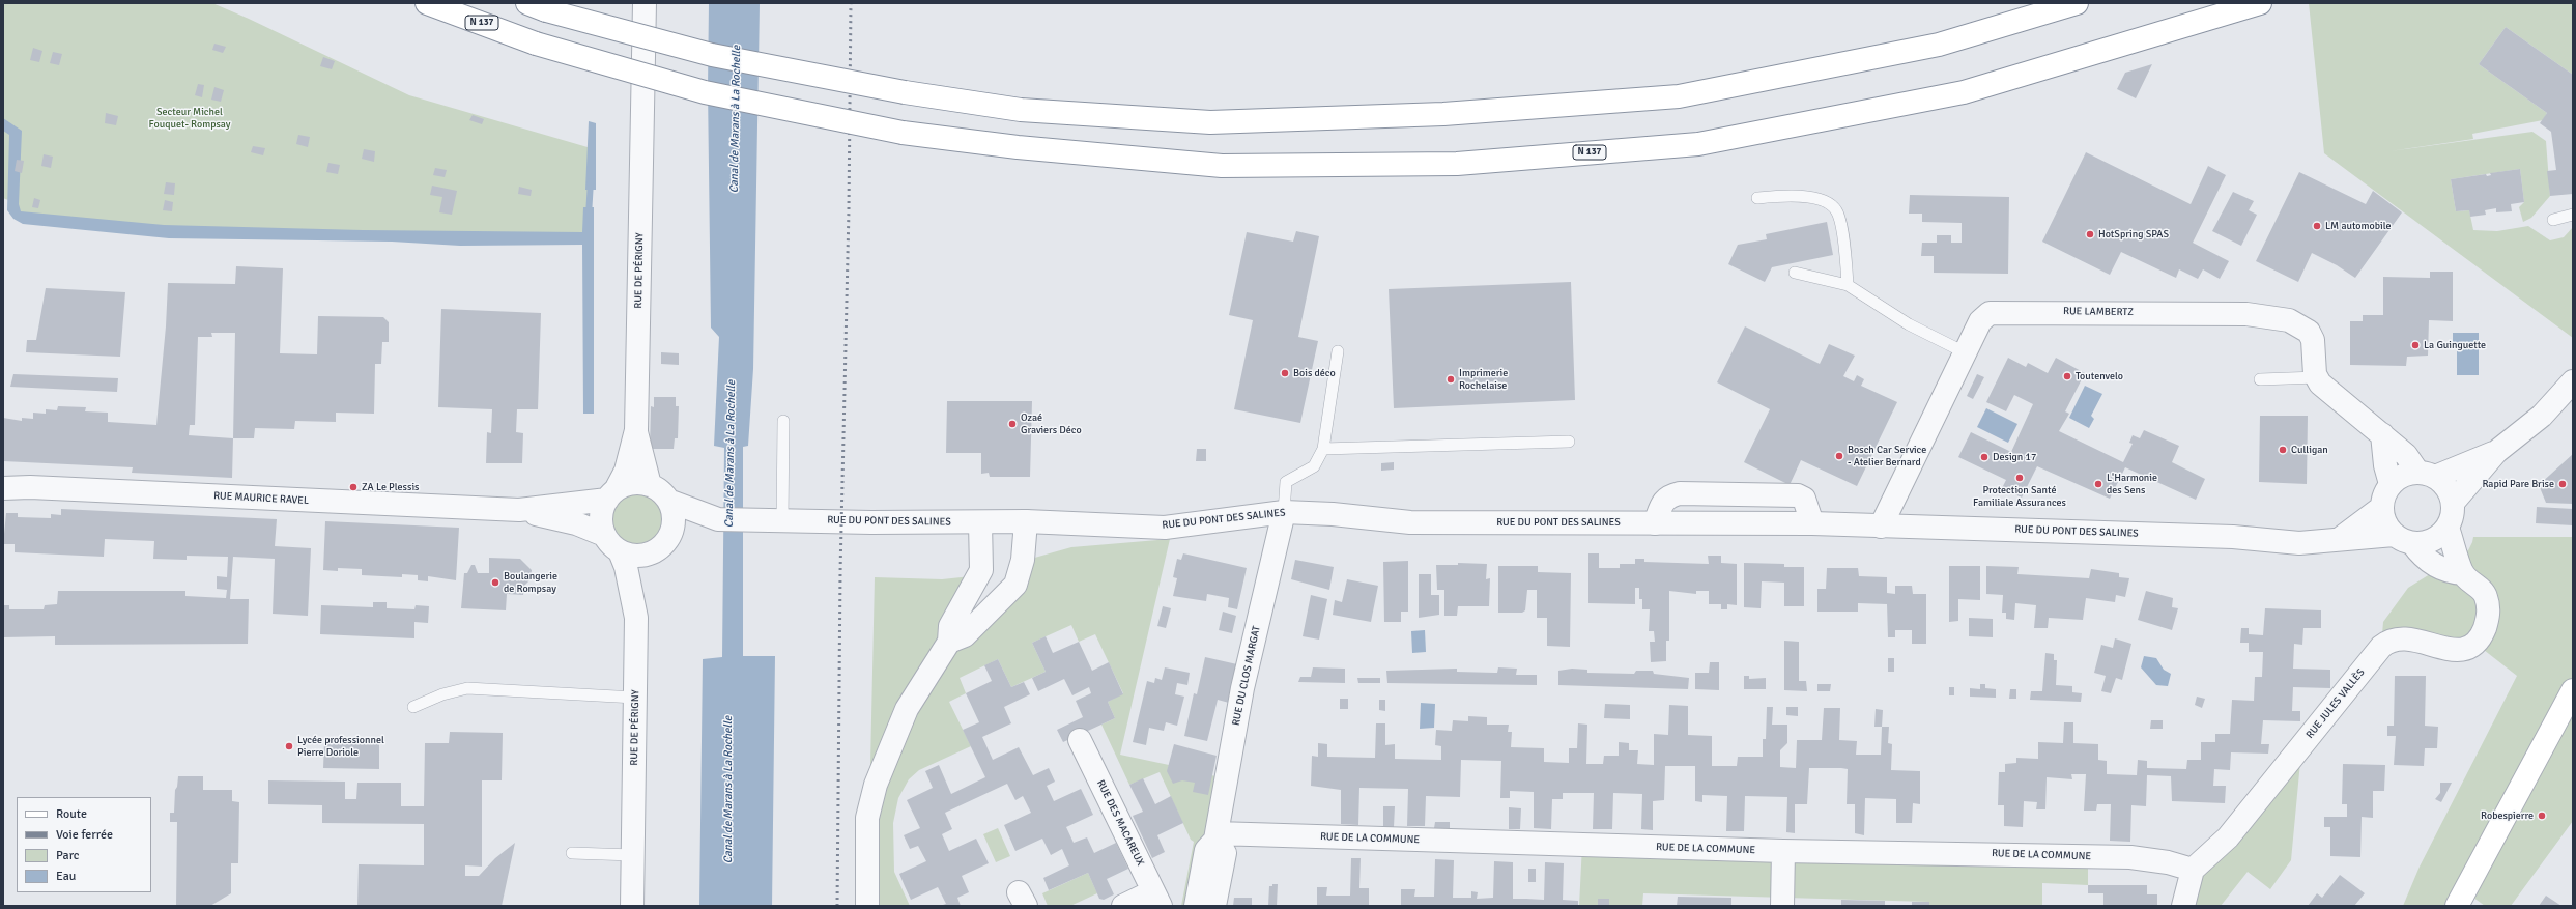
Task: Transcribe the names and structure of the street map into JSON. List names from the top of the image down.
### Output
{
  "streets": {
    "main road": ["N 137"],
    "street": [
      "RUE DE PÉRIGNY",
      "RUE LAMBERTZ",
      "RUE MAURICE RAVEL",
      "RUE DU PONT DES SALINES",
      "RUE DU CLOS MARGAT",
      "RUE JULES VALLÈS",
      "RUE DES MACAREUX",
      "RUE DE LA COMMUNE"
    ]
  },
  "crossings": [
    ["RUE DE PÉRIGNY", "RUE MAURICE RAVEL"],
    ["RUE DE PÉRIGNY", "RUE DU PONT DES SALINES"],
    ["RUE LAMBERTZ", "RUE DU PONT DES SALINES"],
    ["RUE MAURICE RAVEL", "RUE DU PONT DES SALINES"],
    ["RUE DU PONT DES SALINES", "RUE DU CLOS MARGAT"],
    ["RUE DU PONT DES SALINES", "RUE JULES VALLÈS"],
    ["RUE DU CLOS MARGAT", "RUE DE LA COMMUNE"],
    ["RUE JULES VALLÈS", "RUE DE LA COMMUNE"]
  ],
  "water": ["Canal de Marans à La Rochelle"],
  "parks": ["Secteur Michel Fouquet- Rompsay"],
  "places": [
    "LM automobile",
    "HotSpring SPAS",
    "La Guinguette",
    "Bois déco",
    "Toutenvelo",
    "Imprimerie Rochelaise",
    "Ozaé Graviers Déco",
    "Culligan",
    "Bosch Car Service - Atelier Bernard",
    "Design 17",
    "Protection Santé Familiale Assurances",
    "L'Harmonie des Sens",
    "Rapid Pare Brise",
    "ZA Le Plessis",
    "Boulangerie de Rompsay",
    "Lycée professionnel Pierre Doriole",
    "Robespierre"
  ],
  "legend": [
    "Route",
    "Voie ferrée",
    "Parc",
    "Eau"
  ]
}
